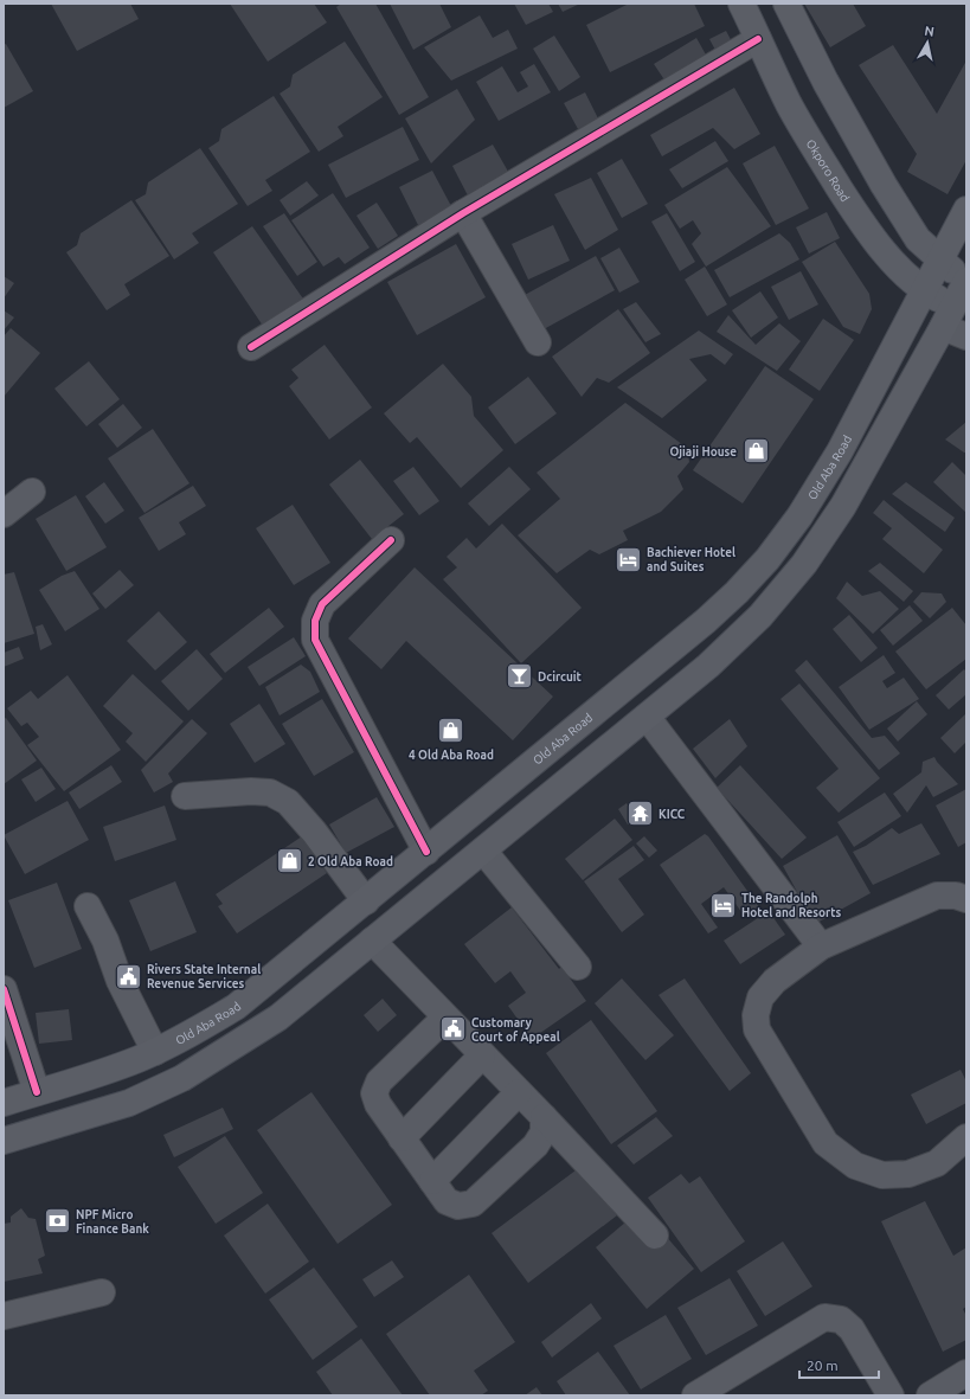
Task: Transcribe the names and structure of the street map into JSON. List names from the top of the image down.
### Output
{
  "streets": {
    "main road": ["Okporo Road", "Old Aba Road"]
  },
  "crossings": [
    ["Okporo Road", "Old Aba Road"]
  ],
  "places": {
    "shop": ["Ojiaji House", "4 Old Aba Road", "2 Old Aba Road"],
    "hotel": ["Bachiever Hotel and Suites", "The Randolph Hotel and Resorts"],
    "bar": ["Dcircuit"],
    "temple": ["KICC"],
    "public building": ["Rivers State Internal Revenue Services", "Customary Court of Appeal"],
    "bank": ["NPF Micro Finance Bank"]
  },
  "scale_bar": "20 m",
  "north": "top"
}
